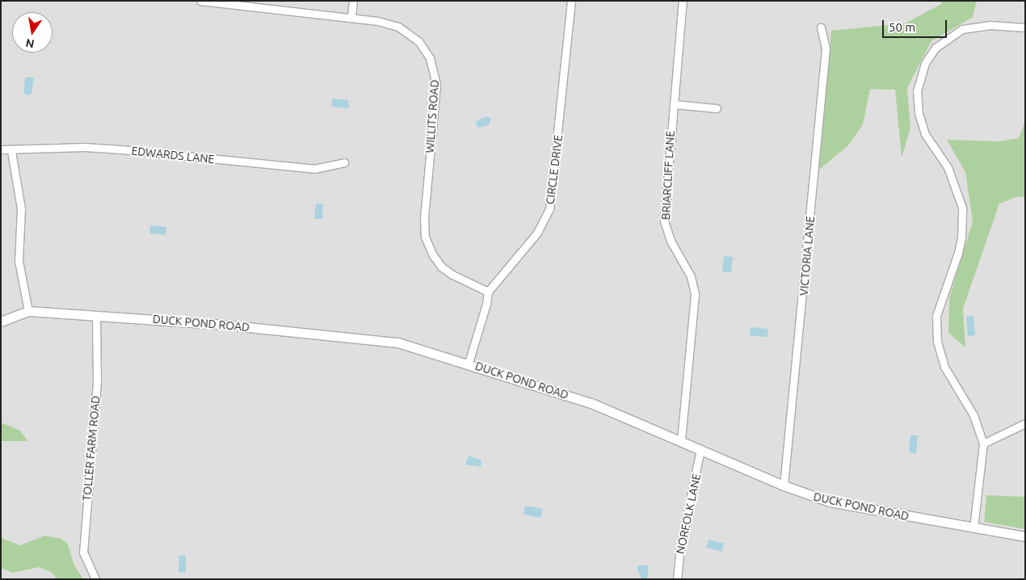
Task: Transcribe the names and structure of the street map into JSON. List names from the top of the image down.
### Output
{
  "streets": {
    "street": [
      "WILLITS ROAD",
      "EDWARDS LANE",
      "CIRCLE DRIVE",
      "BRIARCLIFF LANE",
      "VICTORIA LANE",
      "DUCK POND ROAD",
      "TOLLER FARM ROAD",
      "NORFOLK LANE"
    ]
  },
  "crossings": [
    ["WILLITS ROAD", "CIRCLE DRIVE"],
    ["CIRCLE DRIVE", "DUCK POND ROAD"],
    ["BRIARCLIFF LANE", "DUCK POND ROAD"],
    ["VICTORIA LANE", "DUCK POND ROAD"],
    ["DUCK POND ROAD", "TOLLER FARM ROAD"],
    ["DUCK POND ROAD", "NORFOLK LANE"]
  ],
  "scale_bar": "50 m",
  "north": "bottom"
}
